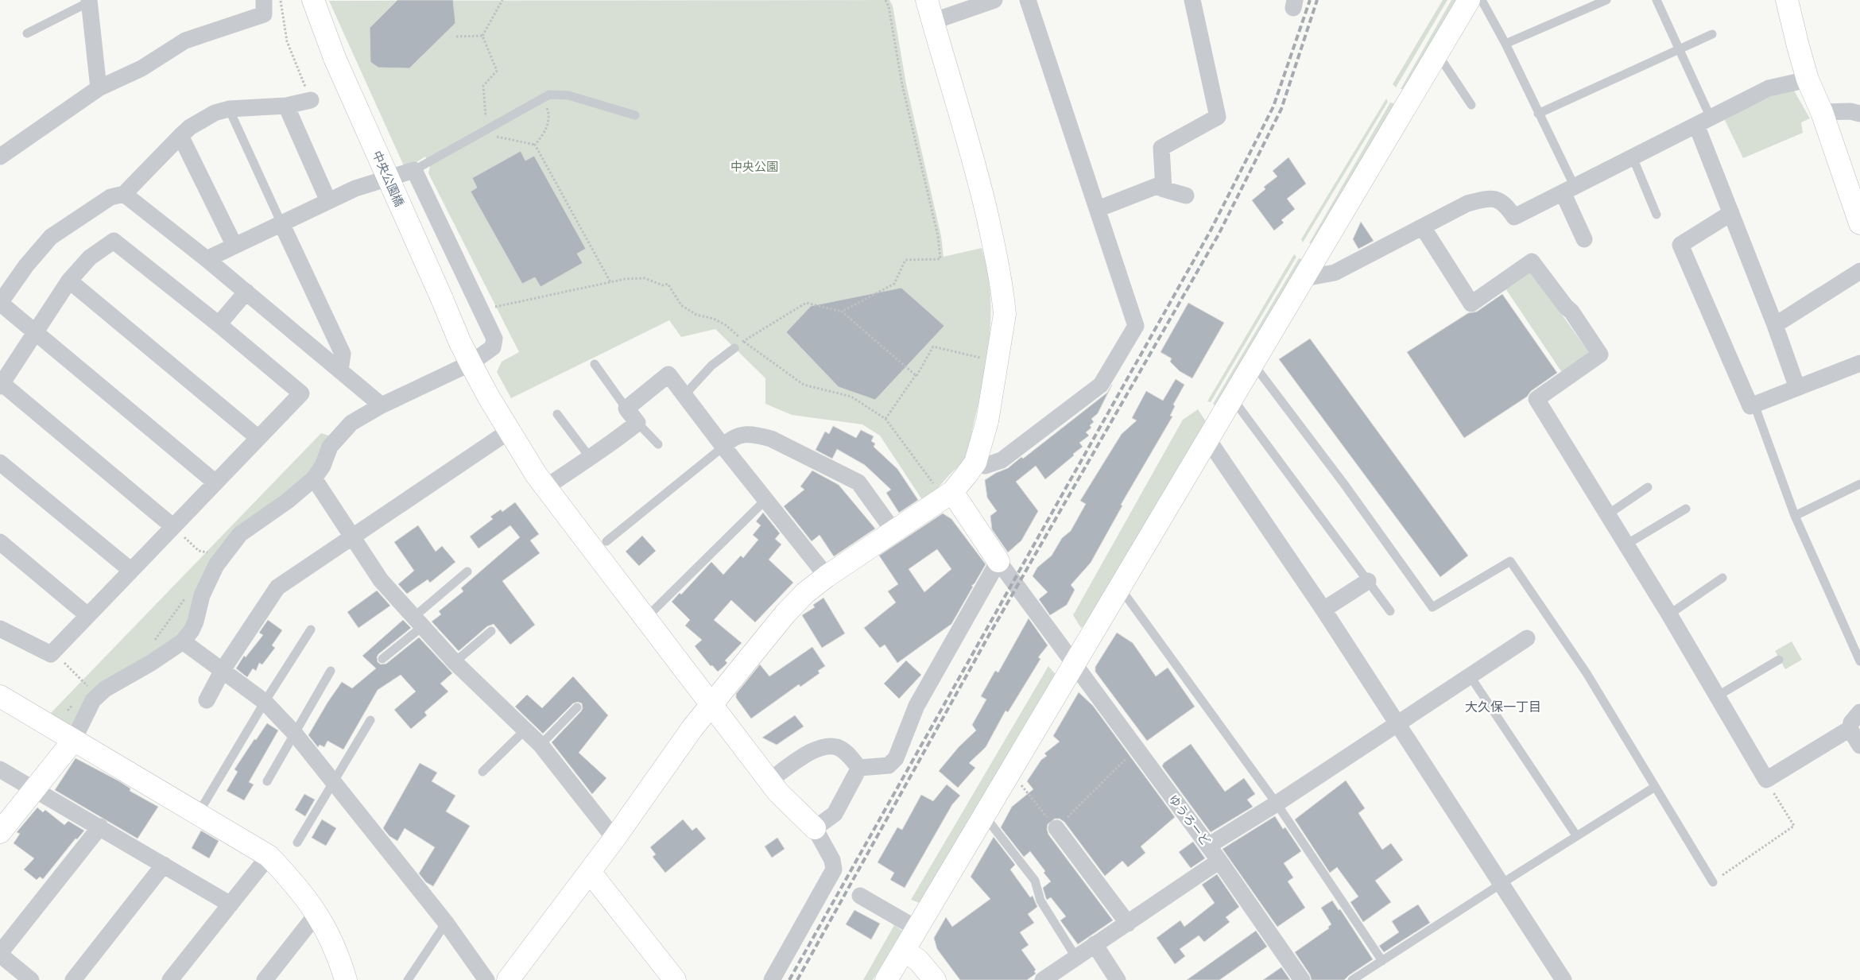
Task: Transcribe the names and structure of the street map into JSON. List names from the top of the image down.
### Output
{
  "streets": {
    "street": ["中央公園橋", "ゆうろーど"]
  },
  "districts": ["大久保一丁目"],
  "parks": ["中央公園"]
}
